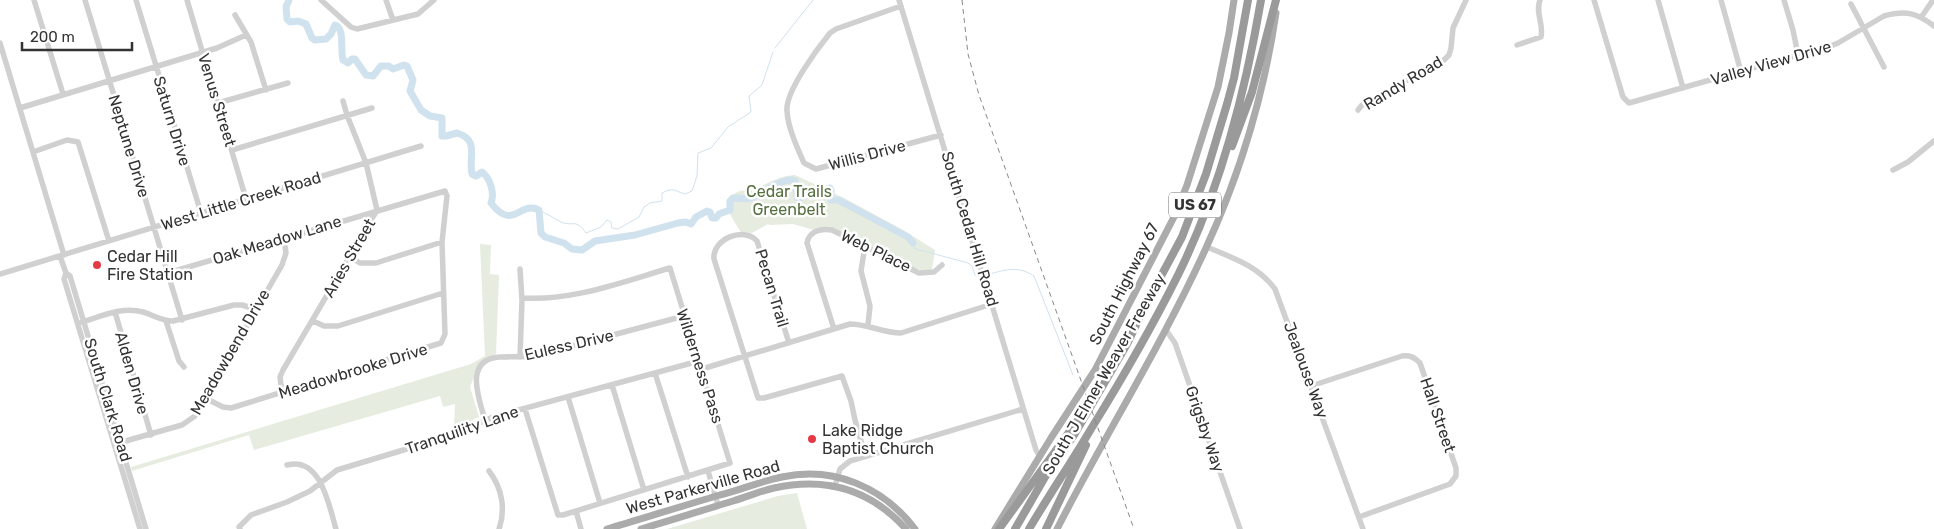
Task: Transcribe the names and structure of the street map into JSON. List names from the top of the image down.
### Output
{
  "streets": {
    "highway": ["US 67", "South J Elmer Weaver Freeway"],
    "main road": ["South Highway 67", "West Parkerville Road"],
    "street": [
      "Valley View Drive",
      "Randy Road",
      "Venus Street",
      "Saturn Drive",
      "Neptune Drive",
      "Willis Drive",
      "West Little Creek Road",
      "South Cedar Hill Road",
      "Oak Meadow Lane",
      "Web Place",
      "Aries Street",
      "Pecan Trail",
      "Euless Drive",
      "Meadowbend Drive",
      "Wilderness Pass",
      "Jealouse Way",
      "Meadowbrooke Drive",
      "Alden Drive",
      "South Clark Road",
      "Hall Street",
      "Grigsby Way",
      "Tranquility Lane"
    ]
  },
  "crossings": [
    ["Venus Street", "West Little Creek Road"],
    ["Saturn Drive", "West Little Creek Road"],
    ["Neptune Drive", "West Little Creek Road"],
    ["Neptune Drive", "Oak Meadow Lane"],
    ["Willis Drive", "South Cedar Hill Road"],
    ["West Little Creek Road", "Aries Street"],
    ["West Little Creek Road", "South Clark Road"],
    ["South Cedar Hill Road", "South Highway 67"],
    ["Oak Meadow Lane", "Aries Street"],
    ["Oak Meadow Lane", "Meadowbend Drive"],
    ["Oak Meadow Lane", "Meadowbrooke Drive"],
    ["Aries Street", "Meadowbrooke Drive"],
    ["Euless Drive", "Wilderness Pass"],
    ["Euless Drive", "Tranquility Lane"],
    ["Meadowbend Drive", "Meadowbrooke Drive"],
    ["Meadowbend Drive", "Alden Drive"],
    ["Meadowbend Drive", "South Clark Road"],
    ["Wilderness Pass", "Tranquility Lane"],
    ["Jealouse Way", "Hall Street"]
  ],
  "parks": ["Cedar Trails Greenbelt"],
  "places": ["Cedar Hill Fire Station", "Lake Ridge Baptist Church"],
  "scale_bar": "200 m"
}
